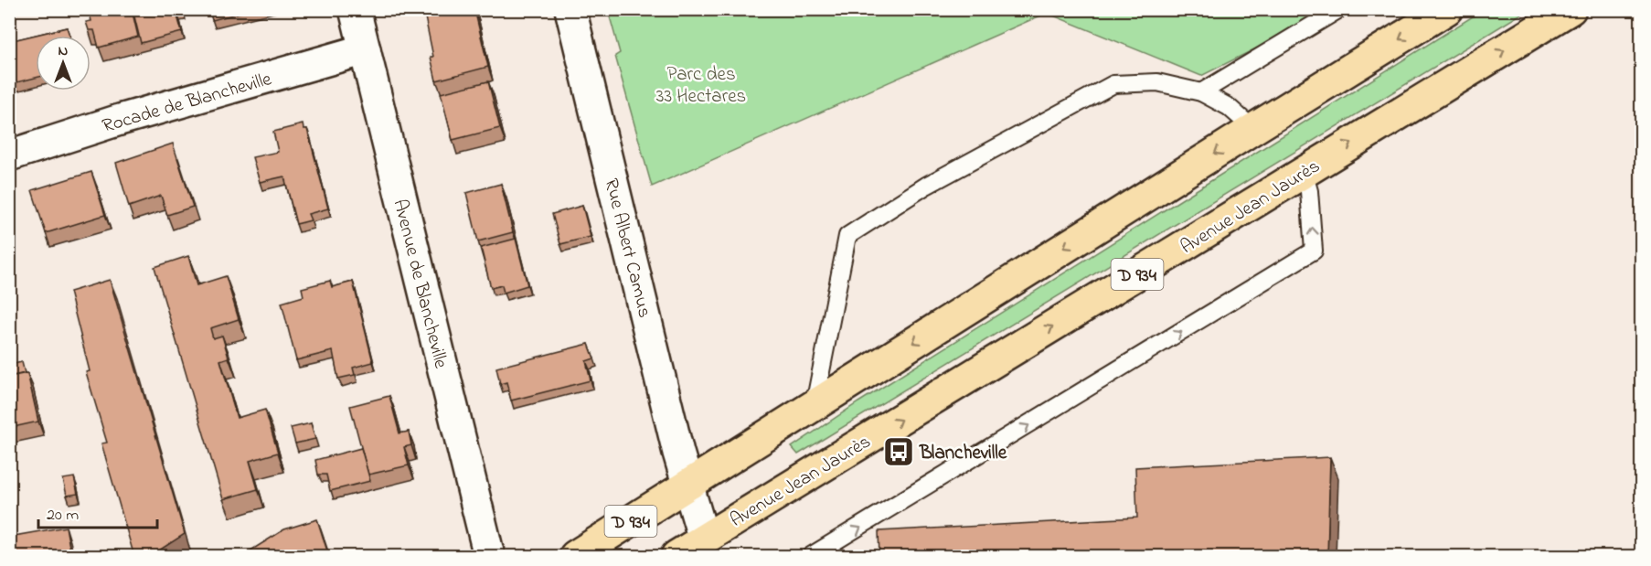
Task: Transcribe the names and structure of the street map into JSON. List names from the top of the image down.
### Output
{
  "streets": {
    "main road": ["Avenue Jean Jaurès", "D 934"],
    "street": ["Rocade de Blancheville", "Rue Albert Camus", "Avenue de Blancheville"]
  },
  "crossings": [
    ["Rocade de Blancheville", "Avenue de Blancheville"],
    ["Avenue Jean Jaurès", "Rue Albert Camus"],
    ["Avenue Jean Jaurès", "D 934"],
    ["Rue Albert Camus", "D 934"]
  ],
  "parks": ["Parc des 33 Hectares"],
  "places": {
    "bus stop": ["Blancheville"]
  },
  "scale_bar": "20 m",
  "north": "top"
}
